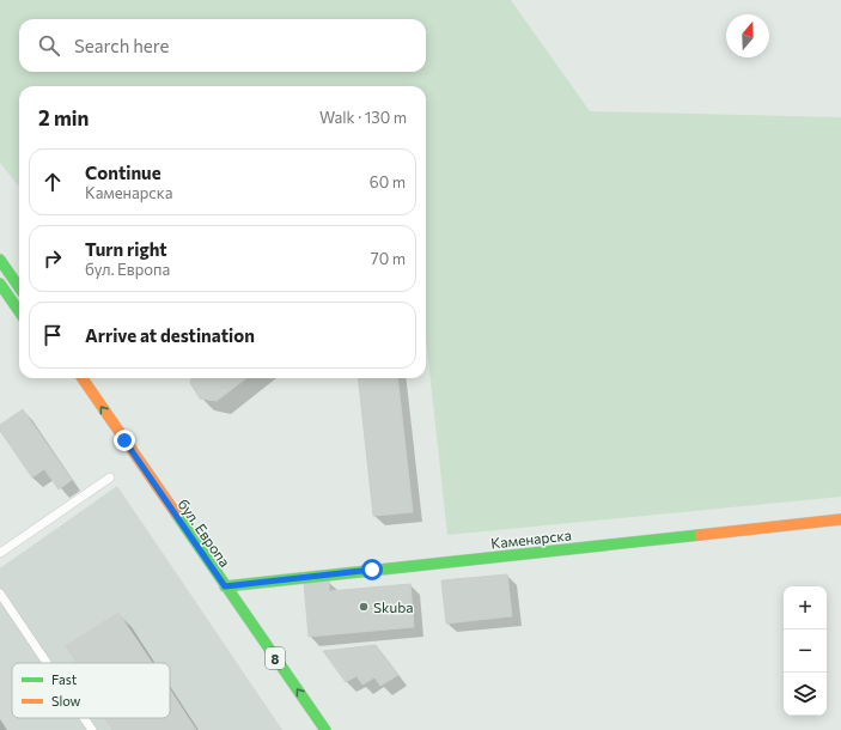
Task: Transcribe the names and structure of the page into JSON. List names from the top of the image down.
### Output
{
  "streets": {
    "street": ["бул. Европа", "Каменарска", "8"]
  },
  "crossings": [
    ["бул. Европа", "Каменарска"]
  ],
  "one_way": ["бул. Европа"],
  "places": ["Skuba"],
  "legend": ["Fast", "Slow"],
  "north": "top",
  "page": {
    "search": "Search here",
    "heading": ["2 min", "Walk · 130 m"],
    "list": [
      ["Continue", "Каменарска", "60 m"],
      ["Turn right", "бул. Европа", "70 m"],
      "Arrive at destination"
    ],
    "map_buttons": ["+", "−"]
  }
}
